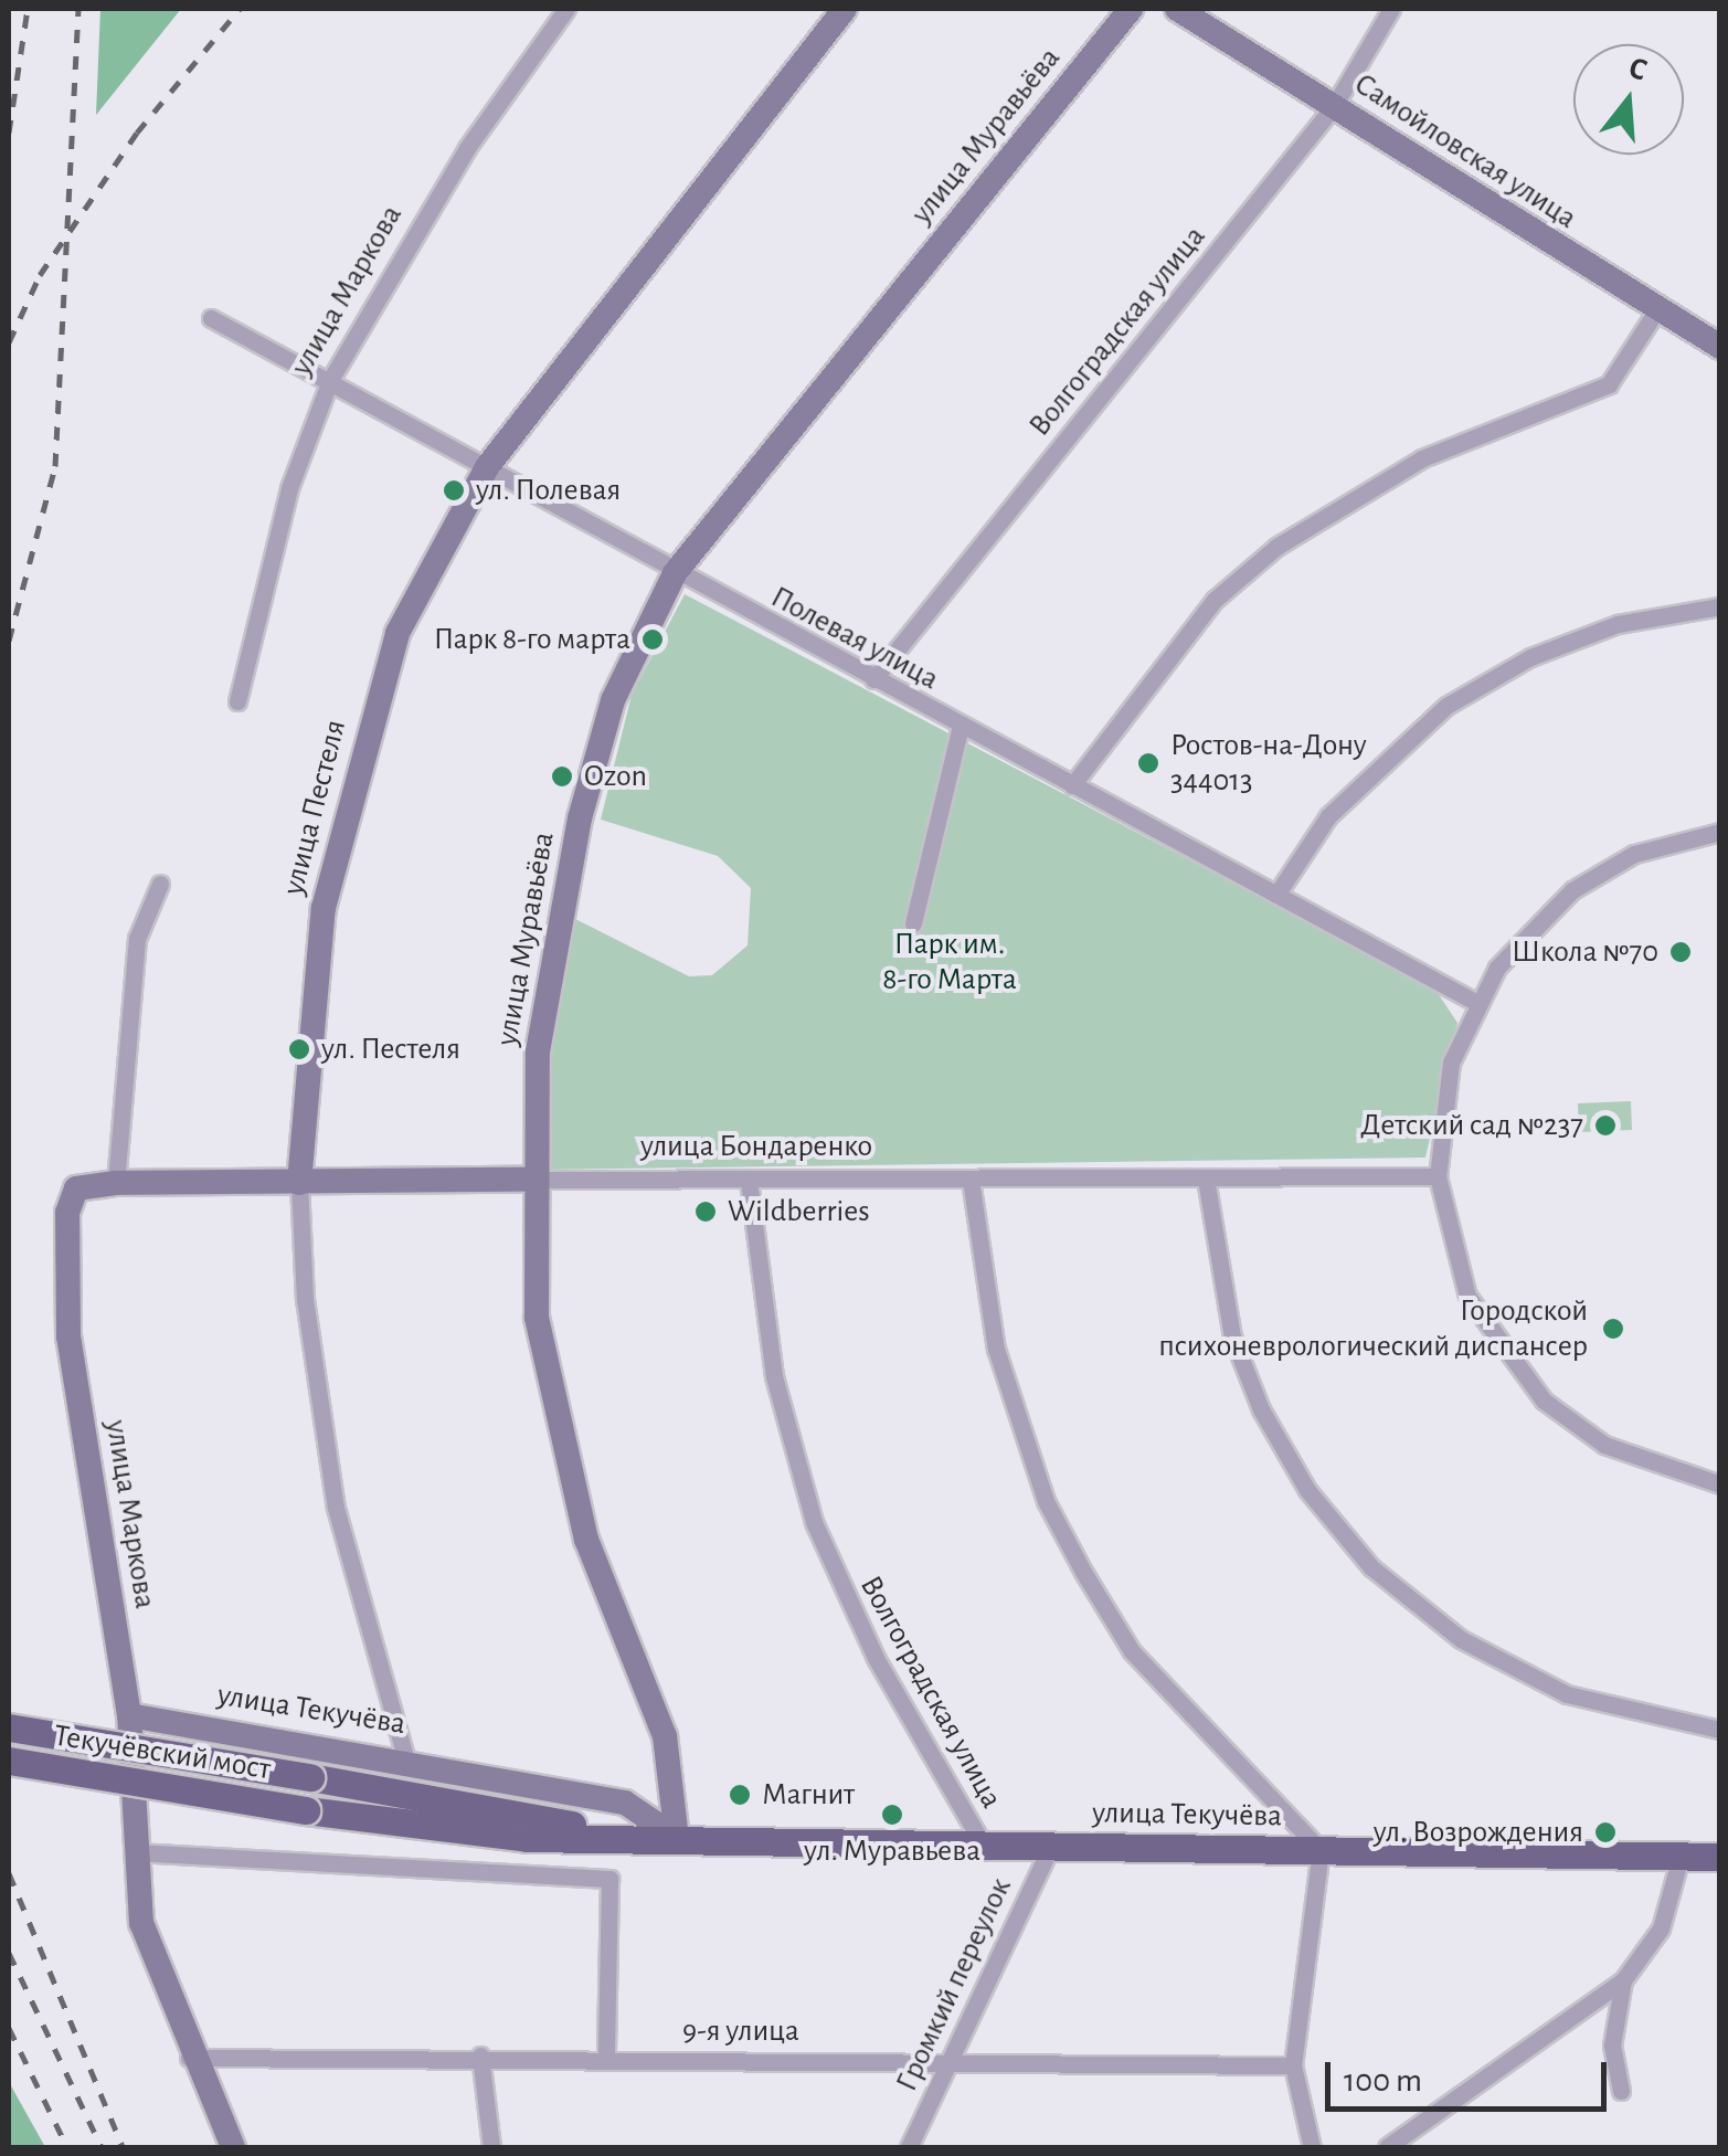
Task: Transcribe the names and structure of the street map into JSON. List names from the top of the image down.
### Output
{
  "streets": {
    "main road": ["улица Текучёва", "Текучёвский мост"],
    "street": [
      "улица Муравьёва",
      "Самойловская улица",
      "улица Маркова",
      "Волгоградская улица",
      "Полевая улица",
      "улица Пестеля",
      "улица Бондаренко",
      "Громкий переулок",
      "9-я улица"
    ]
  },
  "crossings": [
    ["улица Муравьёва", "Полевая улица"],
    ["улица Муравьёва", "улица Бондаренко"],
    ["улица Муравьёва", "улица Текучёва"],
    ["улица Муравьёва", "Текучёвский мост"],
    ["Самойловская улица", "Волгоградская улица"],
    ["улица Маркова", "Полевая улица"],
    ["улица Маркова", "улица Бондаренко"],
    ["улица Маркова", "улица Текучёва"],
    ["улица Маркова", "9-я улица"],
    ["Волгоградская улица", "Полевая улица"],
    ["Волгоградская улица", "улица Бондаренко"],
    ["Волгоградская улица", "улица Текучёва"],
    ["Полевая улица", "улица Пестеля"],
    ["улица Пестеля", "улица Бондаренко"],
    ["улица Пестеля", "улица Текучёва"],
    ["улица Текучёва", "Текучёвский мост"],
    ["улица Текучёва", "Громкий переулок"],
    ["Громкий переулок", "9-я улица"]
  ],
  "parks": ["Парк им. 8-го Марта"],
  "places": [
    "ул. Полевая",
    "Парк 8-го марта",
    "Ростов-на-Дону 344013",
    "Ozon",
    "Школа №70",
    "ул. Пестеля",
    "Детский сад №237",
    "Wildberries",
    "Городской психоневрологический диспансер",
    "Магнит",
    "ул. Муравьева",
    "ул. Возрождения"
  ],
  "scale_bar": "100 m",
  "north": "top"
}
